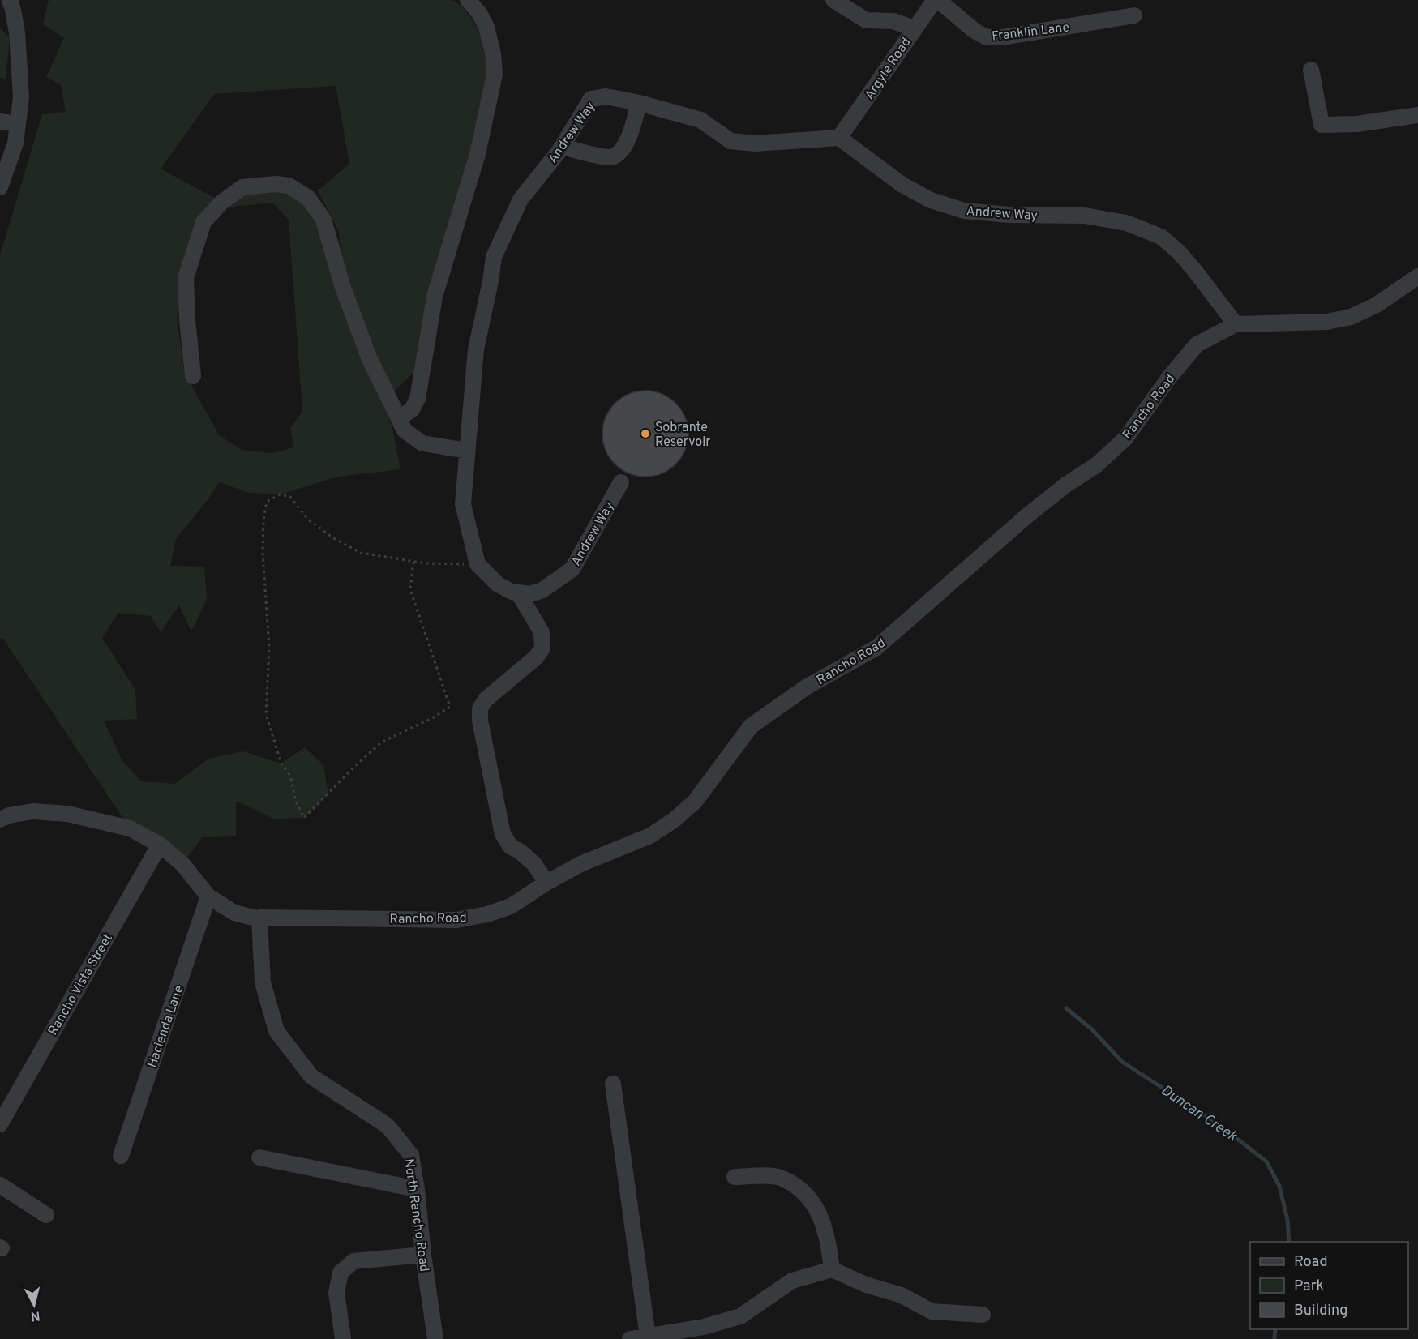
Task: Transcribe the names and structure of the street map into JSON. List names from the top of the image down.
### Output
{
  "streets": {
    "street": [
      "Franklin Lane",
      "Argyle Road",
      "Andrew Way",
      "Rancho Road",
      "Rancho Vista Street",
      "Hacienda Lane",
      "North Rancho Road"
    ]
  },
  "crossings": [
    ["Franklin Lane", "Argyle Road"],
    ["Argyle Road", "Andrew Way"],
    ["Andrew Way", "Rancho Road"],
    ["Rancho Road", "Hacienda Lane"],
    ["Rancho Road", "North Rancho Road"]
  ],
  "water": ["Duncan Creek"],
  "places": ["Sobrante Reservoir"],
  "legend": ["Road", "Park", "Building"],
  "north": "bottom"
}
